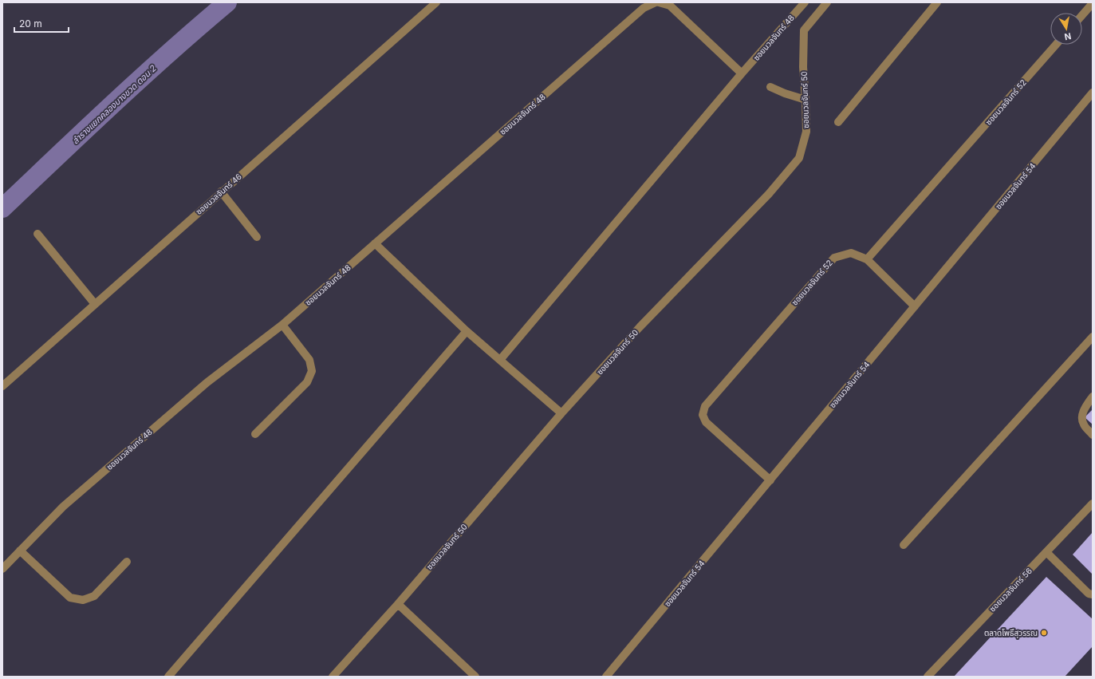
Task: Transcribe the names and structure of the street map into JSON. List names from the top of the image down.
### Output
{
  "streets": {
    "street": [
      "ซอยนวลจันทร์ 48",
      "ซอยนวลจันทร์ 50",
      "ซอยนวลจันทร์ 52",
      "ซอยนวลจันทร์ 54",
      "ซอยนวลจันทร์ 46",
      "ซอยนวลจันทร์ 56"
    ]
  },
  "crossings": [
    ["ซอยนวลจันทร์ 52", "ซอยนวลจันทร์ 54"]
  ],
  "water": ["ลำรางแยกคลองบางขวด ตอน 2"],
  "places": ["ตลาดโพธิ์สุวรรณ"],
  "scale_bar": "20 m",
  "north": "bottom"
}
